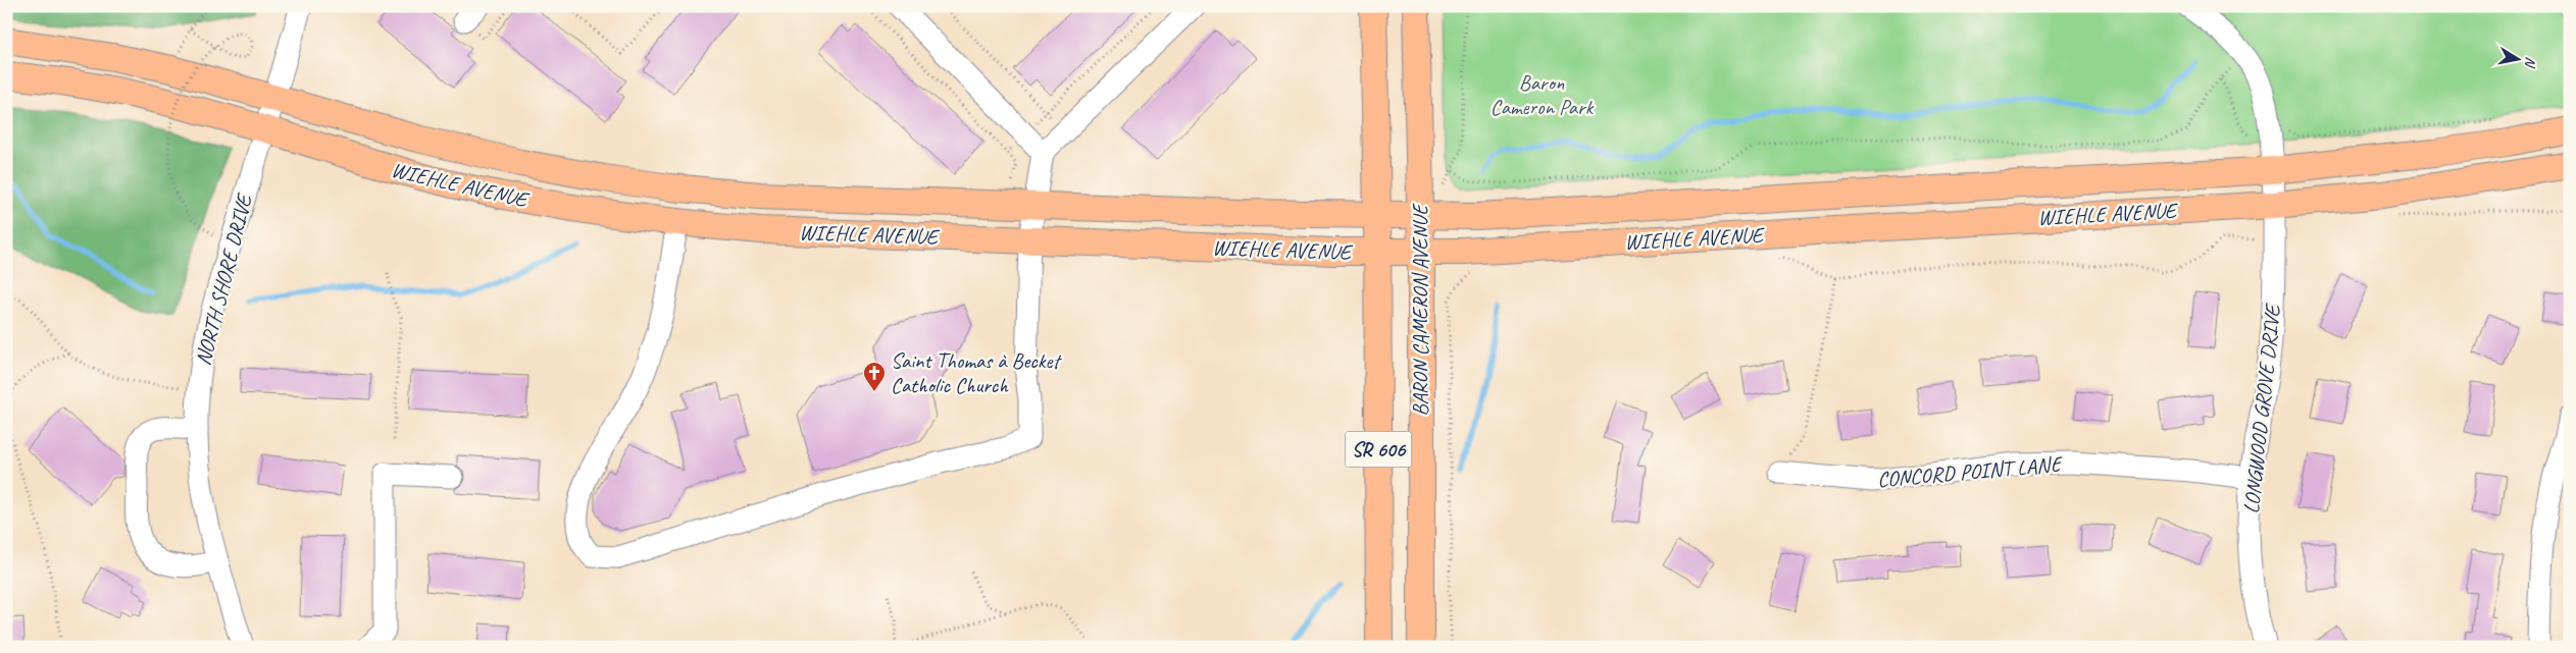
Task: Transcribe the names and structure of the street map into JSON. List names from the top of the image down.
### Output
{
  "streets": {
    "main road": ["WIEHLE AVENUE", "BARON CAMERON AVENUE", "SR 606"],
    "street": ["NORTH SHORE DRIVE", "LONGWOOD GROVE DRIVE", "CONCORD POINT LANE"]
  },
  "crossings": [
    ["WIEHLE AVENUE", "NORTH SHORE DRIVE"],
    ["WIEHLE AVENUE", "BARON CAMERON AVENUE"],
    ["WIEHLE AVENUE", "LONGWOOD GROVE DRIVE"],
    ["LONGWOOD GROVE DRIVE", "CONCORD POINT LANE"]
  ],
  "parks": ["Baron Cameron Park"],
  "places": {
    "church": ["Saint Thomas à Becket Catholic Church"]
  },
  "north": "right"
}
